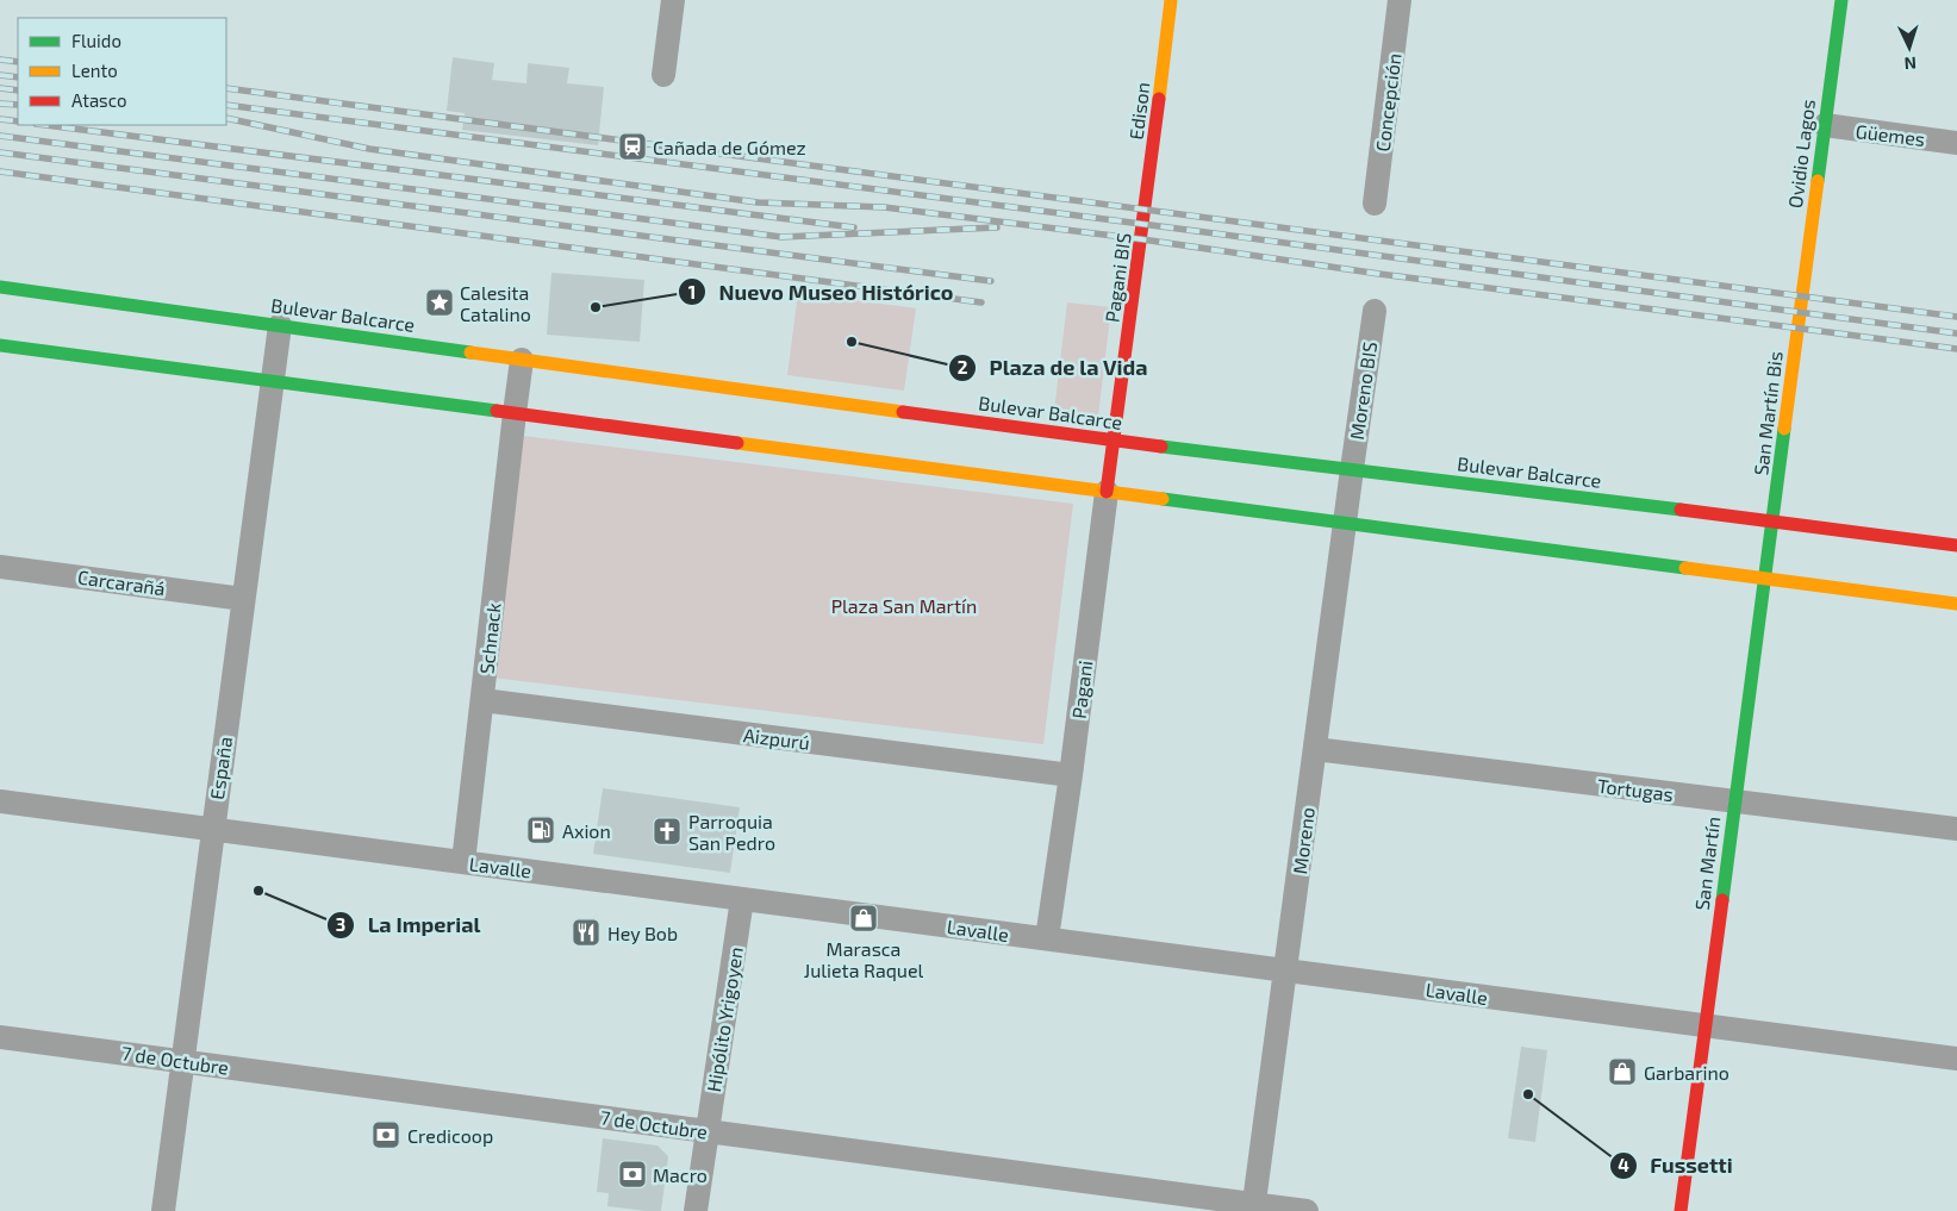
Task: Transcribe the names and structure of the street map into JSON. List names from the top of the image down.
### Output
{
  "streets": {
    "main road": [
      "Edison",
      "Ovidio Lagos",
      "Pagani BIS",
      "Bulevar Balcarce",
      "San Martín Bis",
      "Pagani",
      "San Martín"
    ],
    "street": [
      "Concepción",
      "Güemes",
      "Moreno BIS",
      "Carcarañá",
      "Schnack",
      "Aizpurú",
      "España",
      "Tortugas",
      "Moreno",
      "Lavalle",
      "Hipólito Yrigoyen",
      "7 de Octubre"
    ]
  },
  "crossings": [
    ["Edison", "Pagani BIS"],
    ["Güemes", "Ovidio Lagos"],
    ["Ovidio Lagos", "San Martín Bis"],
    ["Pagani BIS", "Bulevar Balcarce"],
    ["Pagani BIS", "Pagani"],
    ["Bulevar Balcarce", "Moreno BIS"],
    ["Bulevar Balcarce", "San Martín Bis"],
    ["Bulevar Balcarce", "Schnack"],
    ["Bulevar Balcarce", "Pagani"],
    ["Bulevar Balcarce", "España"],
    ["Bulevar Balcarce", "Moreno"],
    ["Bulevar Balcarce", "San Martín"],
    ["Moreno BIS", "Moreno"],
    ["San Martín Bis", "San Martín"],
    ["Carcarañá", "España"],
    ["Schnack", "Aizpurú"],
    ["Schnack", "Lavalle"],
    ["Pagani", "Aizpurú"],
    ["Pagani", "Lavalle"],
    ["España", "Lavalle"],
    ["España", "7 de Octubre"],
    ["Tortugas", "Moreno"],
    ["Tortugas", "San Martín"],
    ["Moreno", "Lavalle"],
    ["Moreno", "7 de Octubre"],
    ["San Martín", "Lavalle"],
    ["Lavalle", "Hipólito Yrigoyen"],
    ["Hipólito Yrigoyen", "7 de Octubre"]
  ],
  "parks": ["Plaza San Martín"],
  "places": {
    "station": ["Cañada de Gómez"],
    "place": ["Calesita Catalino"],
    "other": [
      "Nuevo Museo Histórico",
      "Plaza de la Vida",
      "La Imperial",
      "Fussetti"
    ],
    "fuel station": ["Axion"],
    "church": ["Parroquia San Pedro"],
    "shop": ["Marasca Julieta Raquel", "Garbarino"],
    "restaurant": ["Hey Bob"],
    "bank": ["Credicoop", "Macro"]
  },
  "legend": ["Fluido", "Lento", "Atasco"],
  "north": "bottom"
}
